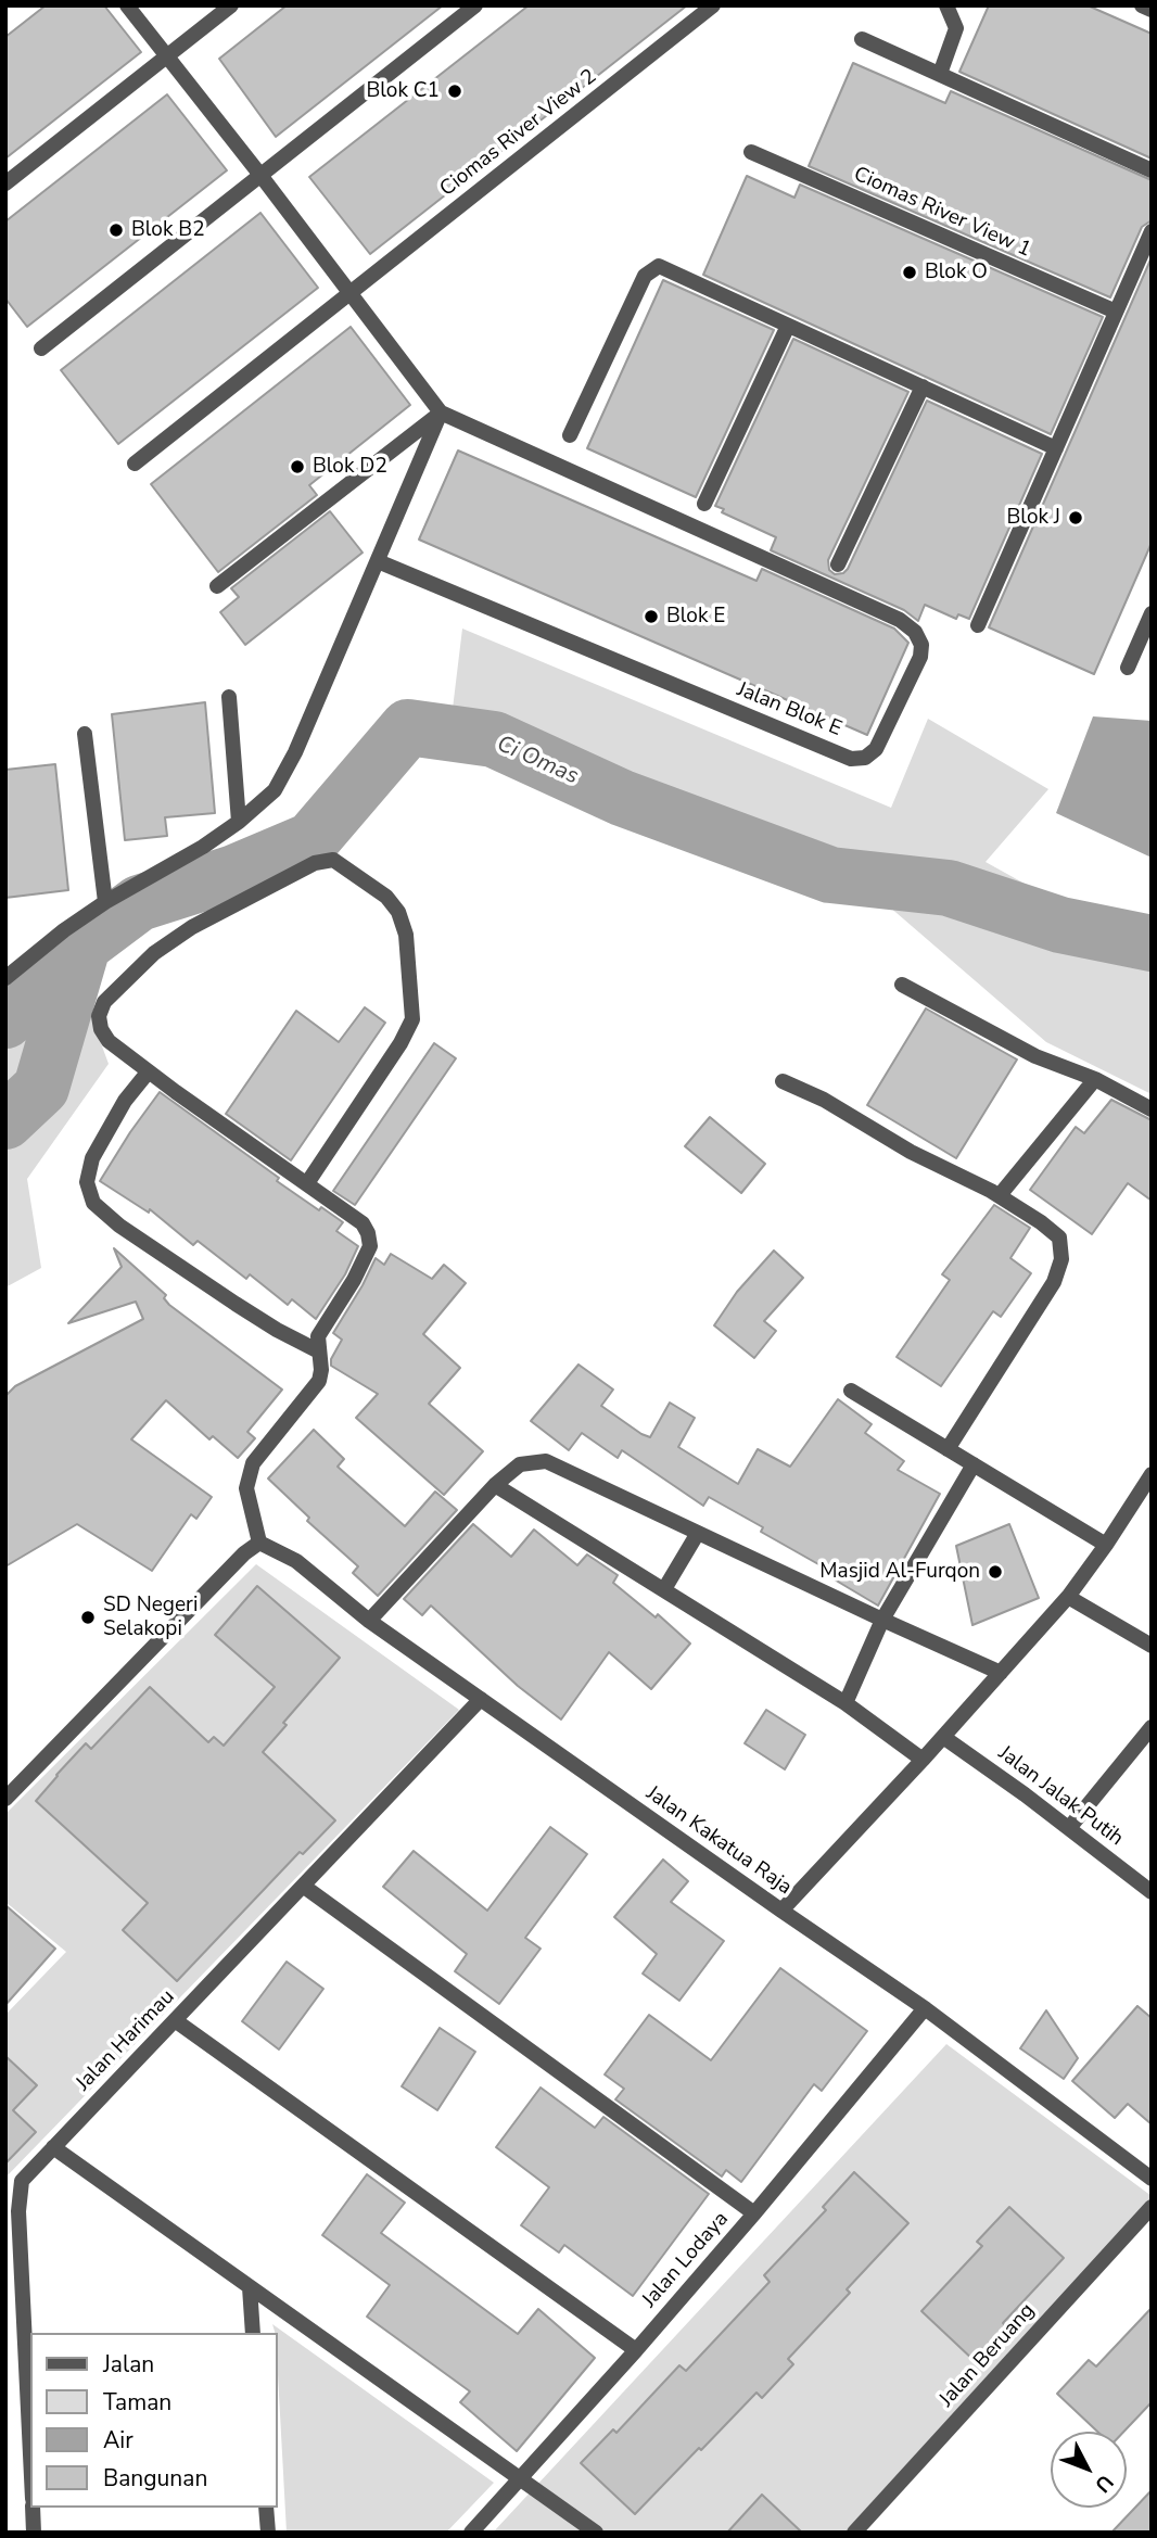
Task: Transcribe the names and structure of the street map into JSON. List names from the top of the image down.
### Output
{
  "streets": {
    "street": [
      "Ciomas River View 2",
      "Ciomas River View 1",
      "Jalan Blok E",
      "Jalan Jalak Putih",
      "Jalan Kakatua Raja",
      "Jalan Harimau",
      "Jalan Lodaya",
      "Jalan Beruang"
    ]
  },
  "crossings": [
    ["Jalan Kakatua Raja", "Jalan Harimau"],
    ["Jalan Kakatua Raja", "Jalan Lodaya"]
  ],
  "water": ["Ci Omas"],
  "places": [
    "Blok C1",
    "Blok B2",
    "Blok O",
    "Blok D2",
    "Blok J",
    "Blok E",
    "Masjid Al-Furqon",
    "SD Negeri Selakopi"
  ],
  "legend": [
    "Jalan",
    "Taman",
    "Air",
    "Bangunan"
  ],
  "north": "bottom right"
}
